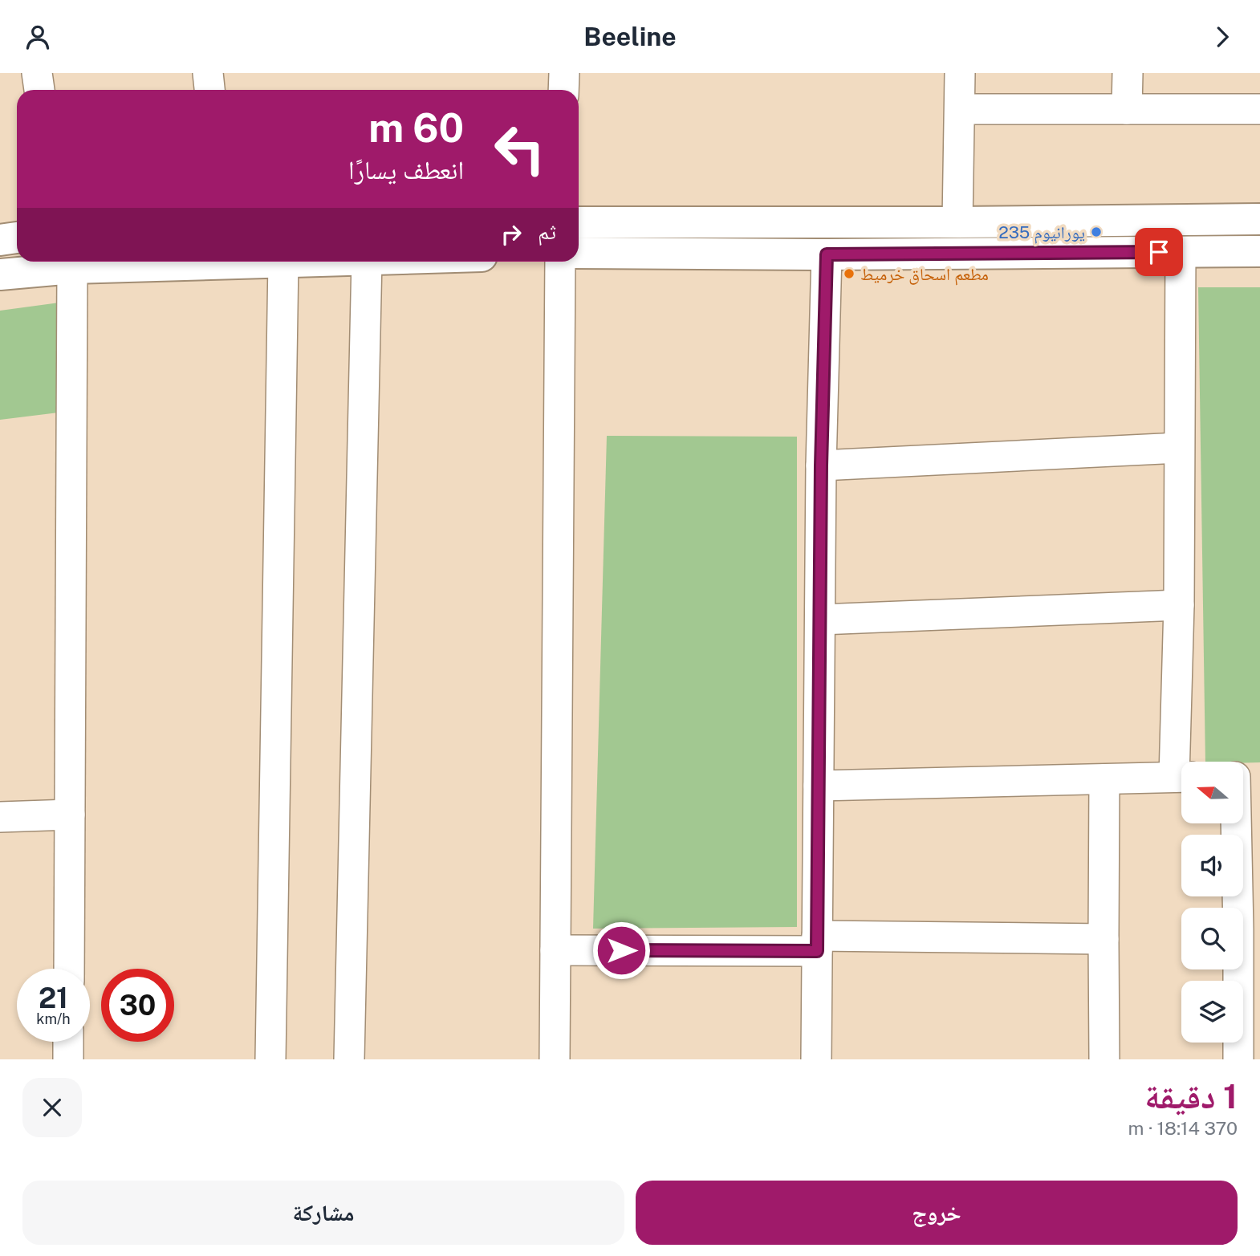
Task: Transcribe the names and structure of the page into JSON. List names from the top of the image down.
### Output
{
  "places": ["يورانيوم 235", "مطعم اسحاق خرميط"],
  "north": "left",
  "page": {
    "header": "Beeline",
    "turn": ["60 m", "انعطف يسارًا"],
    "then": "ثم",
    "speed": "21 km/h",
    "limit": "30",
    "heading": ["1 دقيقة", "370 m · 18:14"],
    "buttons": ["خروج", "مشاركة"]
  }
}
